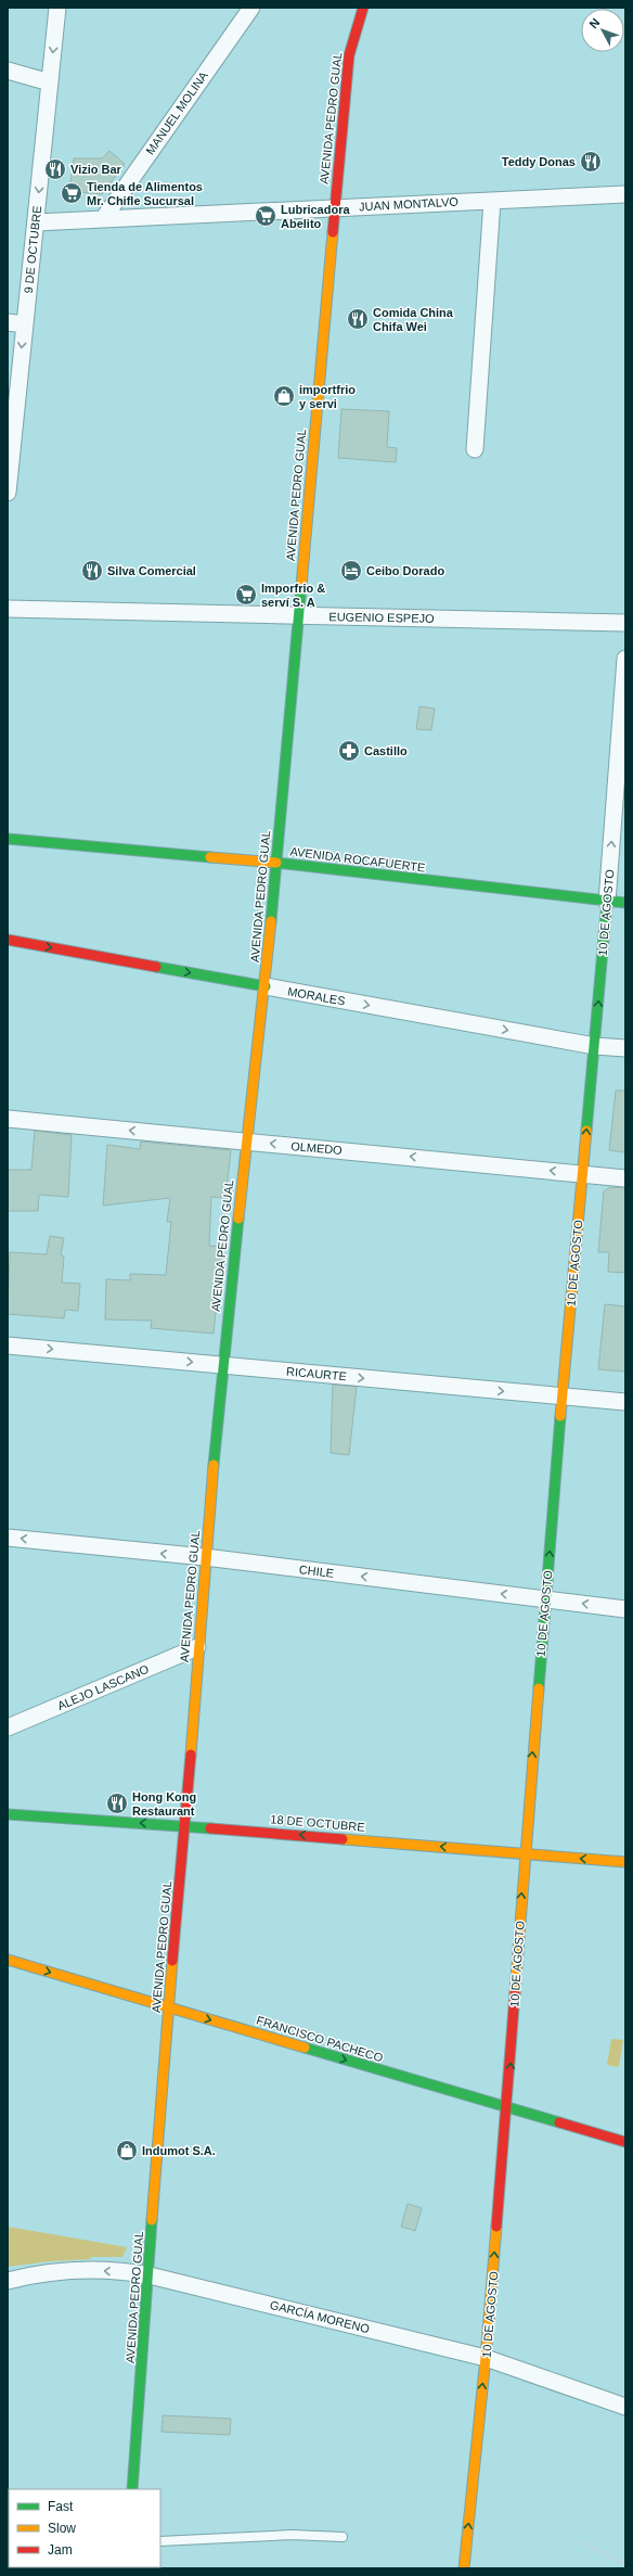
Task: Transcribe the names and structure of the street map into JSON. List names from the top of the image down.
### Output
{
  "streets": {
    "main road": [
      "AVENIDA PEDRO GUAL",
      "AVENIDA ROCAFUERTE",
      "10 DE AGOSTO",
      "MORALES",
      "18 DE OCTUBRE",
      "FRANCISCO PACHECO"
    ],
    "street": [
      "MANUEL MOLINA",
      "JUAN MONTALVO",
      "9 DE OCTUBRE",
      "EUGENIO ESPEJO",
      "OLMEDO",
      "RICAURTE",
      "CHILE",
      "ALEJO LASCANO",
      "GARCÍA MORENO"
    ]
  },
  "crossings": [
    ["MANUEL MOLINA", "JUAN MONTALVO"],
    ["AVENIDA PEDRO GUAL", "JUAN MONTALVO"],
    ["AVENIDA PEDRO GUAL", "EUGENIO ESPEJO"],
    ["AVENIDA PEDRO GUAL", "AVENIDA ROCAFUERTE"],
    ["AVENIDA PEDRO GUAL", "MORALES"],
    ["AVENIDA PEDRO GUAL", "OLMEDO"],
    ["AVENIDA PEDRO GUAL", "RICAURTE"],
    ["AVENIDA PEDRO GUAL", "CHILE"],
    ["AVENIDA PEDRO GUAL", "ALEJO LASCANO"],
    ["AVENIDA PEDRO GUAL", "18 DE OCTUBRE"],
    ["AVENIDA PEDRO GUAL", "FRANCISCO PACHECO"],
    ["AVENIDA PEDRO GUAL", "GARCÍA MORENO"],
    ["JUAN MONTALVO", "9 DE OCTUBRE"],
    ["AVENIDA ROCAFUERTE", "10 DE AGOSTO"],
    ["10 DE AGOSTO", "MORALES"],
    ["10 DE AGOSTO", "OLMEDO"],
    ["10 DE AGOSTO", "RICAURTE"],
    ["10 DE AGOSTO", "CHILE"],
    ["10 DE AGOSTO", "18 DE OCTUBRE"],
    ["10 DE AGOSTO", "FRANCISCO PACHECO"],
    ["10 DE AGOSTO", "GARCÍA MORENO"]
  ],
  "one_way": [
    "9 DE OCTUBRE",
    "10 DE AGOSTO",
    "MORALES",
    "OLMEDO",
    "RICAURTE",
    "CHILE",
    "18 DE OCTUBRE",
    "FRANCISCO PACHECO"
  ],
  "places": {
    "restaurant": [
      "Teddy Donas",
      "Vizio Bar",
      "Comida China Chifa Wei",
      "Silva Comercial",
      "Hong Kong Restaurant"
    ],
    "supermarket": ["Tienda de Alimentos Mr. Chifle Sucursal", "Lubricadora Abelito", "Imporfrio & serví S. A"],
    "shop": ["importfrio y servi", "Indumot S.A."],
    "hotel": ["Ceibo Dorado"],
    "pharmacy": ["Castillo"]
  },
  "legend": ["Fast", "Slow", "Jam"],
  "north": "top left"
}
